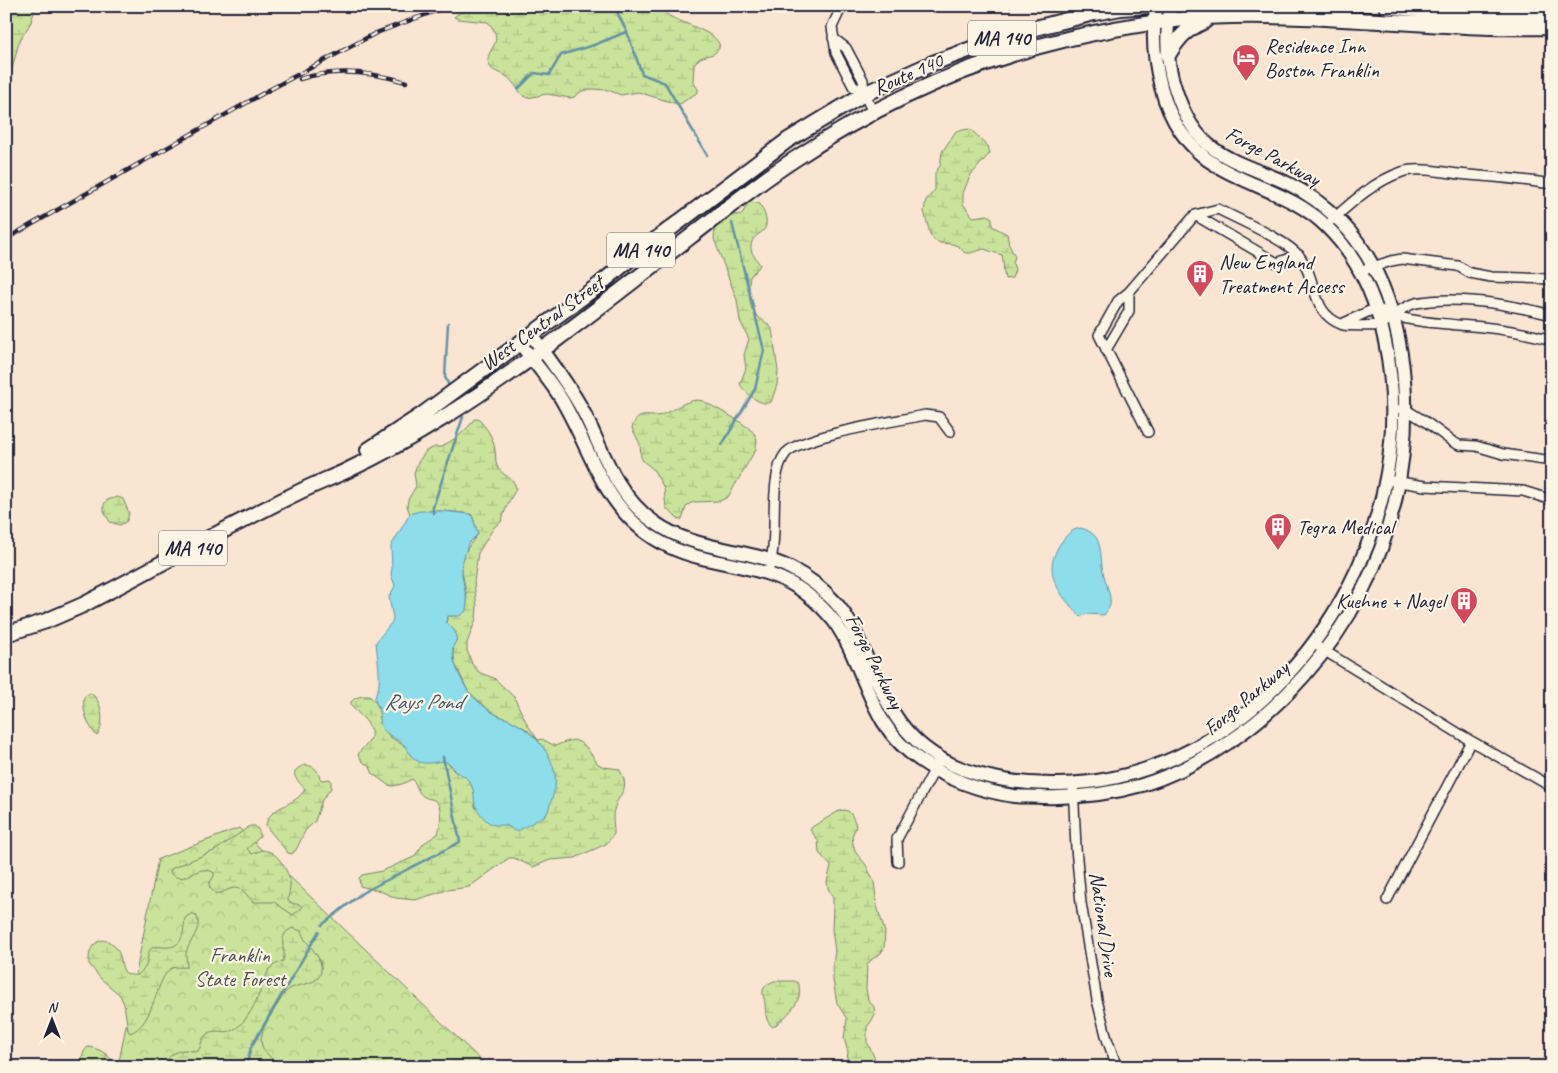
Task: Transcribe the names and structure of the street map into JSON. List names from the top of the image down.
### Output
{
  "streets": {
    "main road": ["MA 140", "Route 140", "West Central Street"],
    "street": ["Forge Parkway", "National Drive"]
  },
  "crossings": [
    ["Route 140", "Forge Parkway"],
    ["Route 140", "West Central Street"],
    ["Forge Parkway", "West Central Street"],
    ["Forge Parkway", "National Drive"]
  ],
  "water": ["Rays Pond"],
  "parks": ["Franklin State Forest"],
  "places": {
    "hotel": ["Residence Inn Boston Franklin"],
    "building": ["New England Treatment Access", "Tegra Medical", "Kuehne + Nagel"]
  },
  "north": "top"
}
